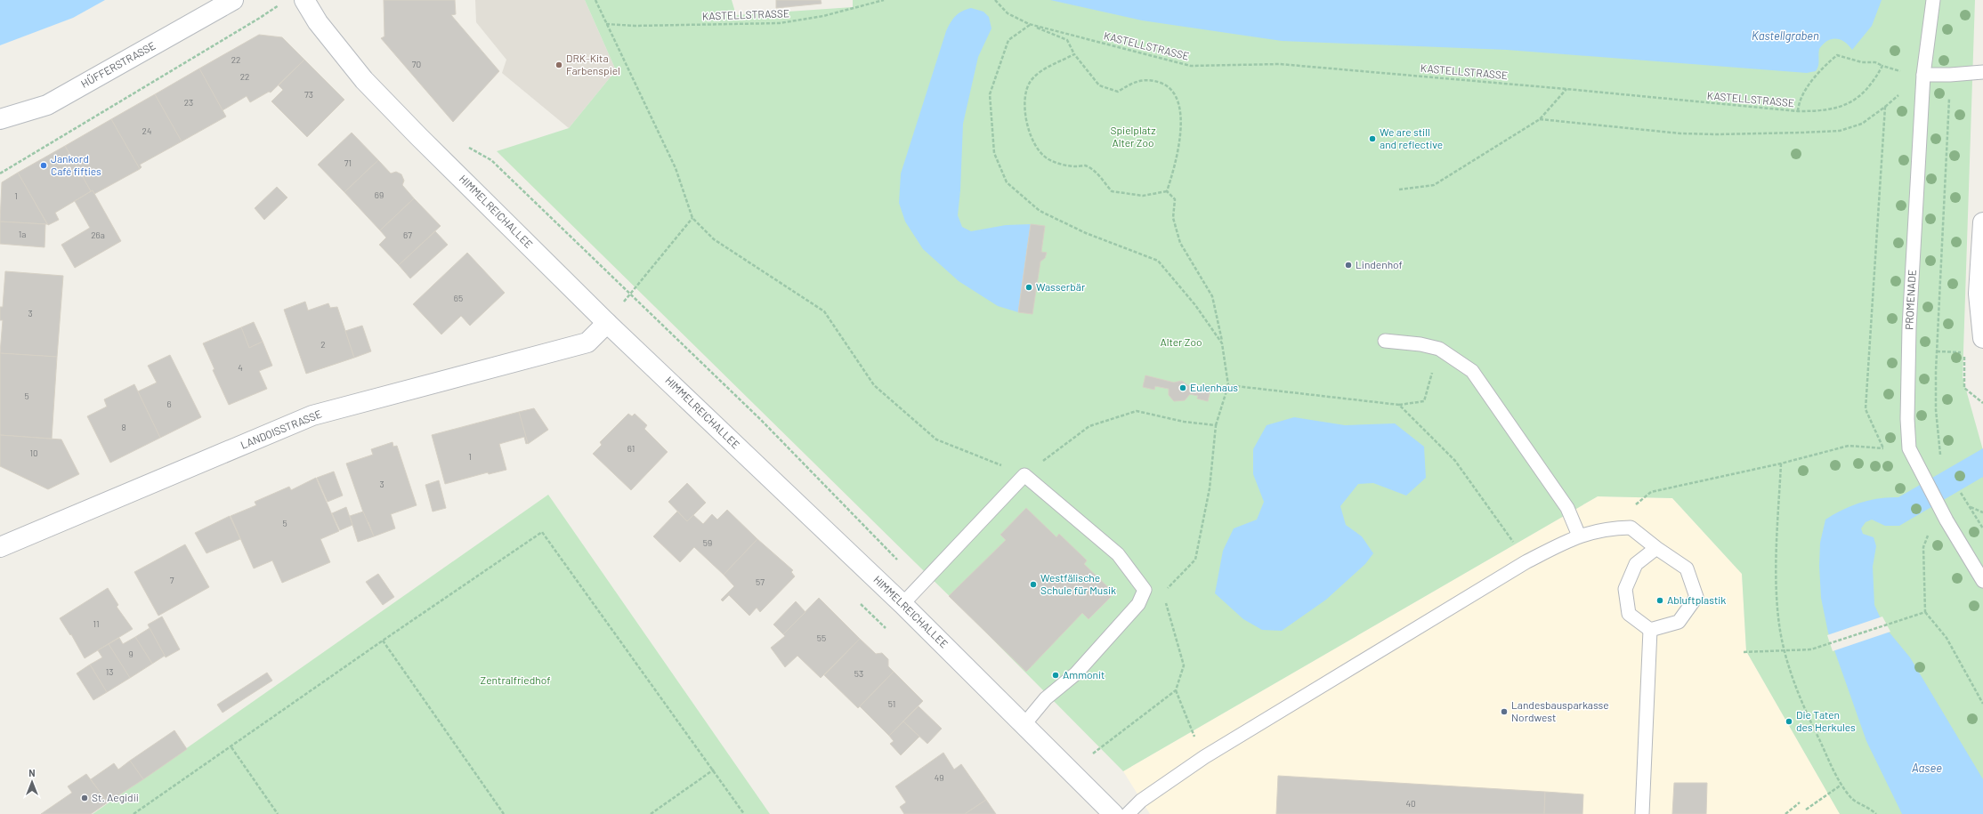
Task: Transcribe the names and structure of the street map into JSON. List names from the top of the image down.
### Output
{
  "streets": {
    "street": ["HÜFFERSTRASSE", "HIMMELREICHALLEE", "LANDOISSTRASSE"],
    "lane": ["PROMENADE"],
    "path": ["KASTELLSTRASSE"]
  },
  "crossings": [
    ["HIMMELREICHALLEE", "LANDOISSTRASSE"]
  ],
  "water": ["Kastellgraben", "Aasee"],
  "parks": ["Spielplatz Alter Zoo", "Alter Zoo", "Zentralfriedhof"],
  "places": [
    "DRK-Kita Farbenspiel",
    "We are still and reflective",
    "Jankord Café fifties",
    "Lindenhof",
    "Wasserbär",
    "Eulenhaus",
    "Westfälische Schule für Musik",
    "Abluftplastik",
    "Ammonit",
    "Landesbausparkasse Nordwest",
    "Die Taten des Herkules",
    "St. Aegidii"
  ],
  "house_numbers": [
    "22",
    "70",
    "22",
    "73",
    "23",
    "24",
    "71",
    "69",
    "1",
    "1a",
    "26a",
    "67",
    "65",
    "3",
    "2",
    "4",
    "5",
    "6",
    "8",
    "61",
    "10",
    "1",
    "3",
    "5",
    "59",
    "7",
    "57",
    "11",
    "55",
    "9",
    "13",
    "53",
    "51",
    "49",
    "40"
  ],
  "north": "top"
}
